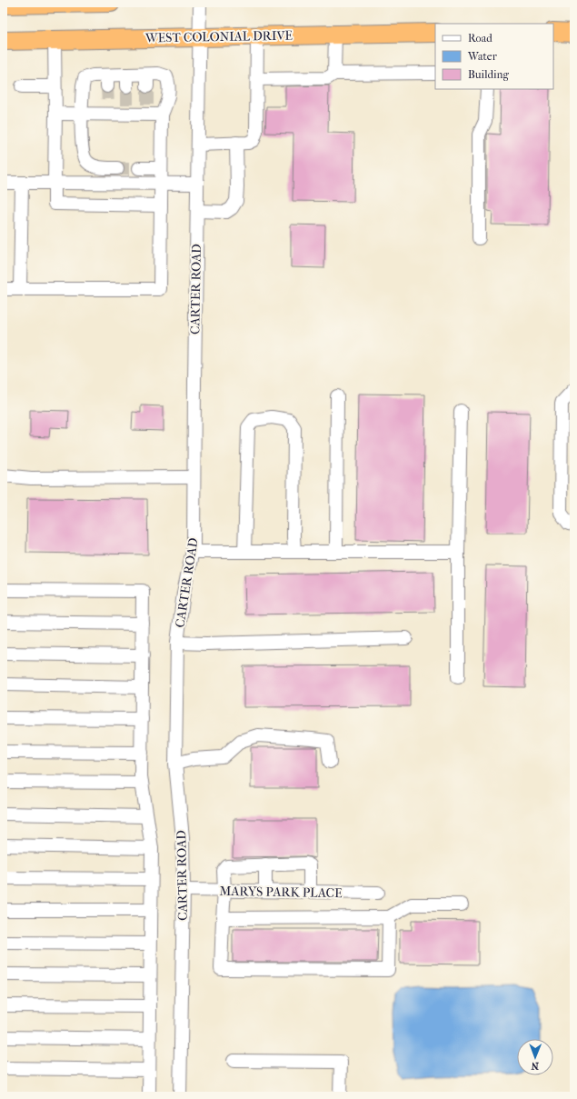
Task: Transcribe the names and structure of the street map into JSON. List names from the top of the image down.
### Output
{
  "streets": {
    "highway": ["WEST COLONIAL DRIVE"],
    "street": ["CARTER ROAD", "MARYS PARK PLACE"]
  },
  "crossings": [
    ["WEST COLONIAL DRIVE", "CARTER ROAD"],
    ["CARTER ROAD", "MARYS PARK PLACE"]
  ],
  "legend": ["Road", "Water", "Building"],
  "north": "bottom"
}
